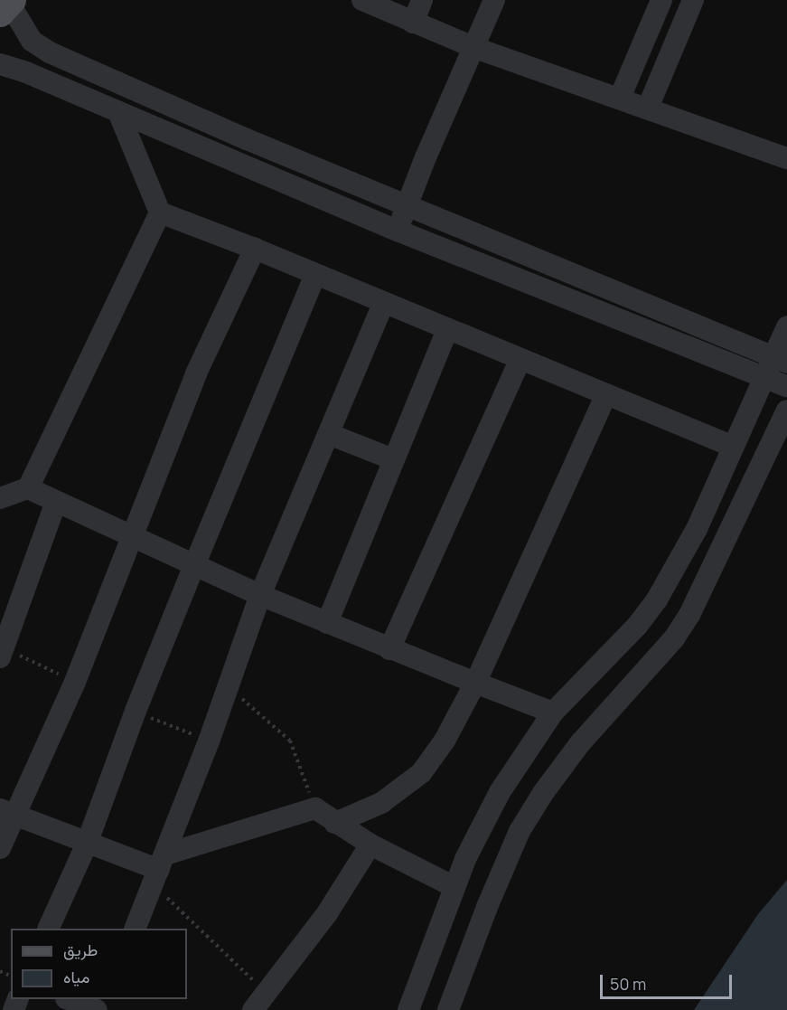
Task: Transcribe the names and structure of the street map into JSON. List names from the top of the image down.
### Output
{
  "legend": ["طريق", "مياه"],
  "scale_bar": "50 m"
}
